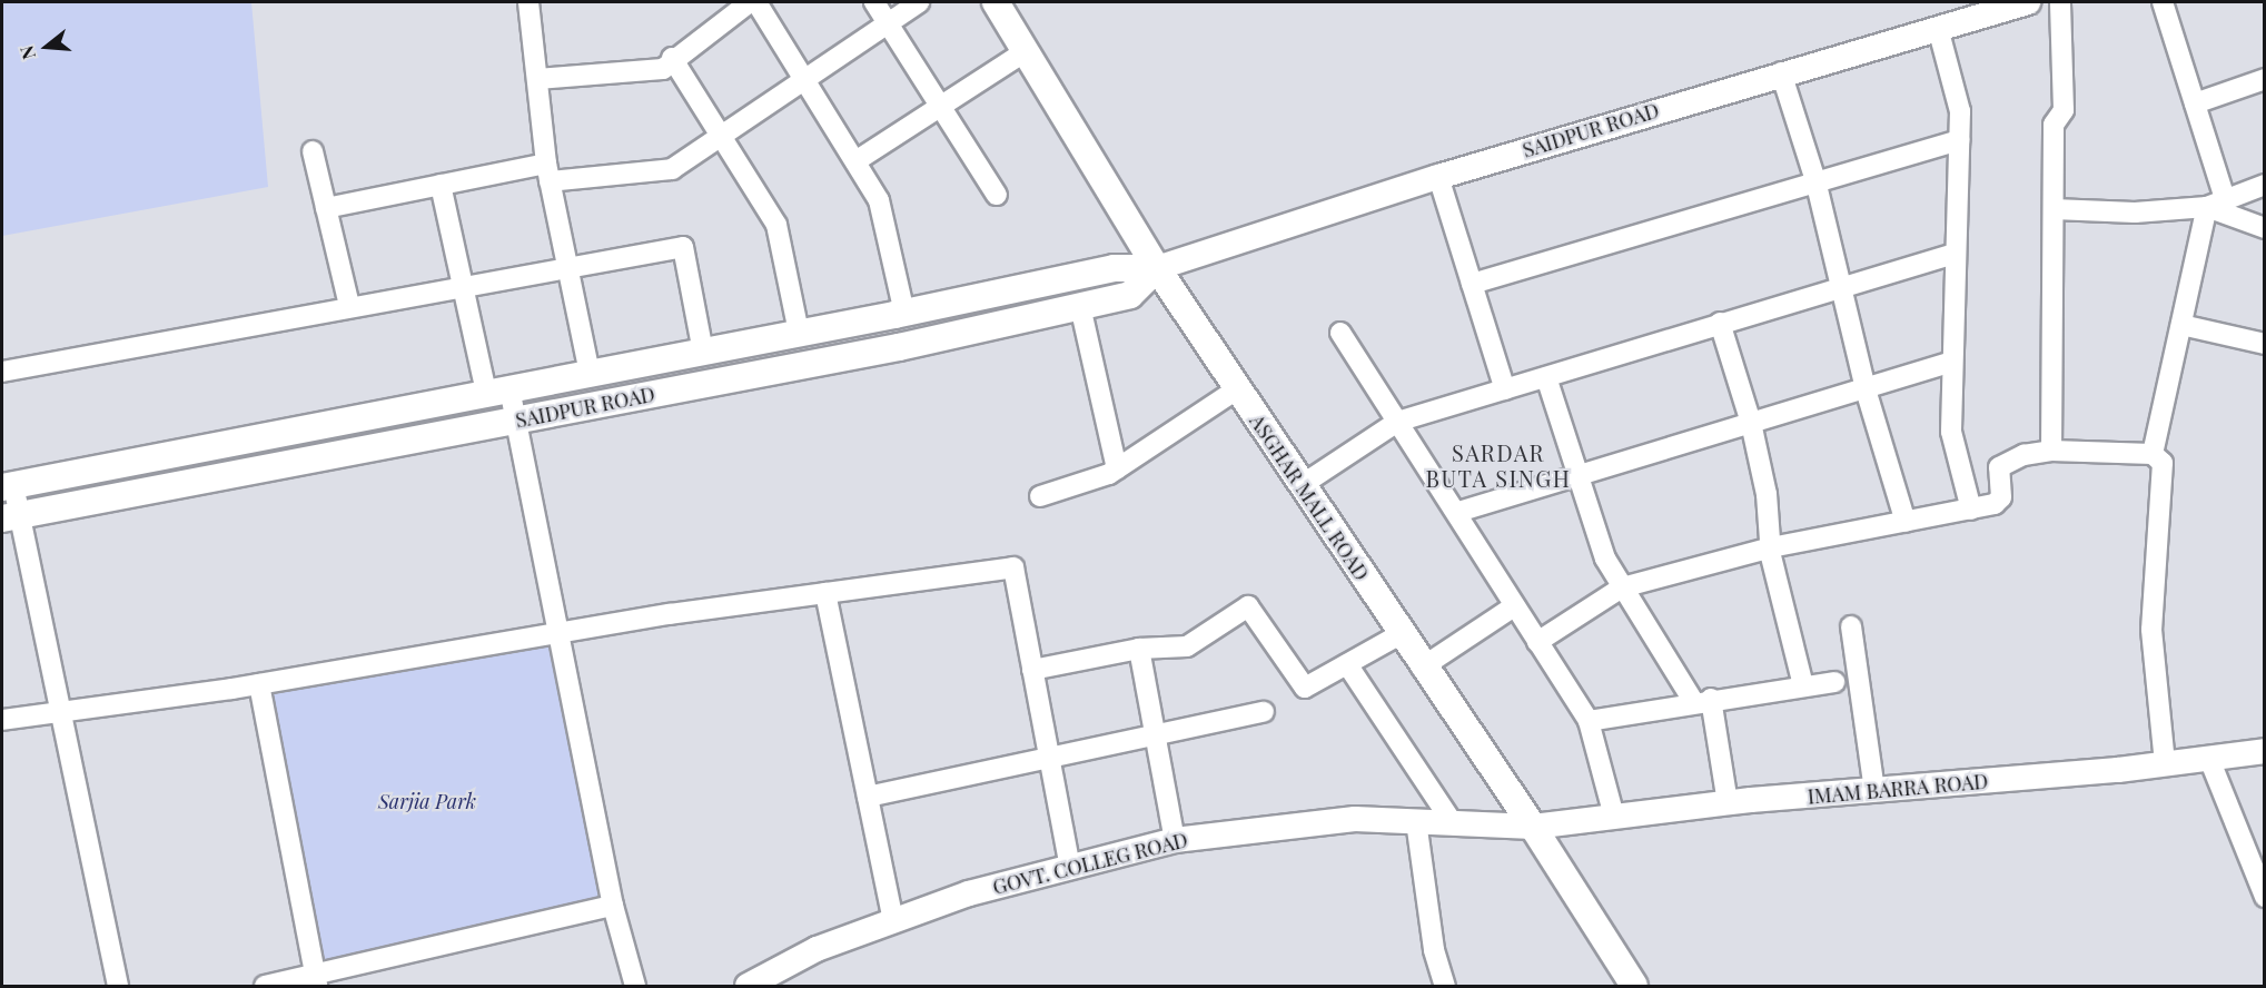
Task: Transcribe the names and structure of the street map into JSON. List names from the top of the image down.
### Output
{
  "streets": {
    "main road": ["SAIDPUR ROAD", "ASGHAR MALL ROAD"],
    "street": ["IMAM BARRA ROAD", "GOVT. COLLEG ROAD"]
  },
  "crossings": [
    ["SAIDPUR ROAD", "ASGHAR MALL ROAD"],
    ["ASGHAR MALL ROAD", "IMAM BARRA ROAD"],
    ["ASGHAR MALL ROAD", "GOVT. COLLEG ROAD"],
    ["IMAM BARRA ROAD", "GOVT. COLLEG ROAD"]
  ],
  "districts": ["SARDAR BUTA SINGH"],
  "parks": ["Sarjia Park"],
  "north": "left"
}
